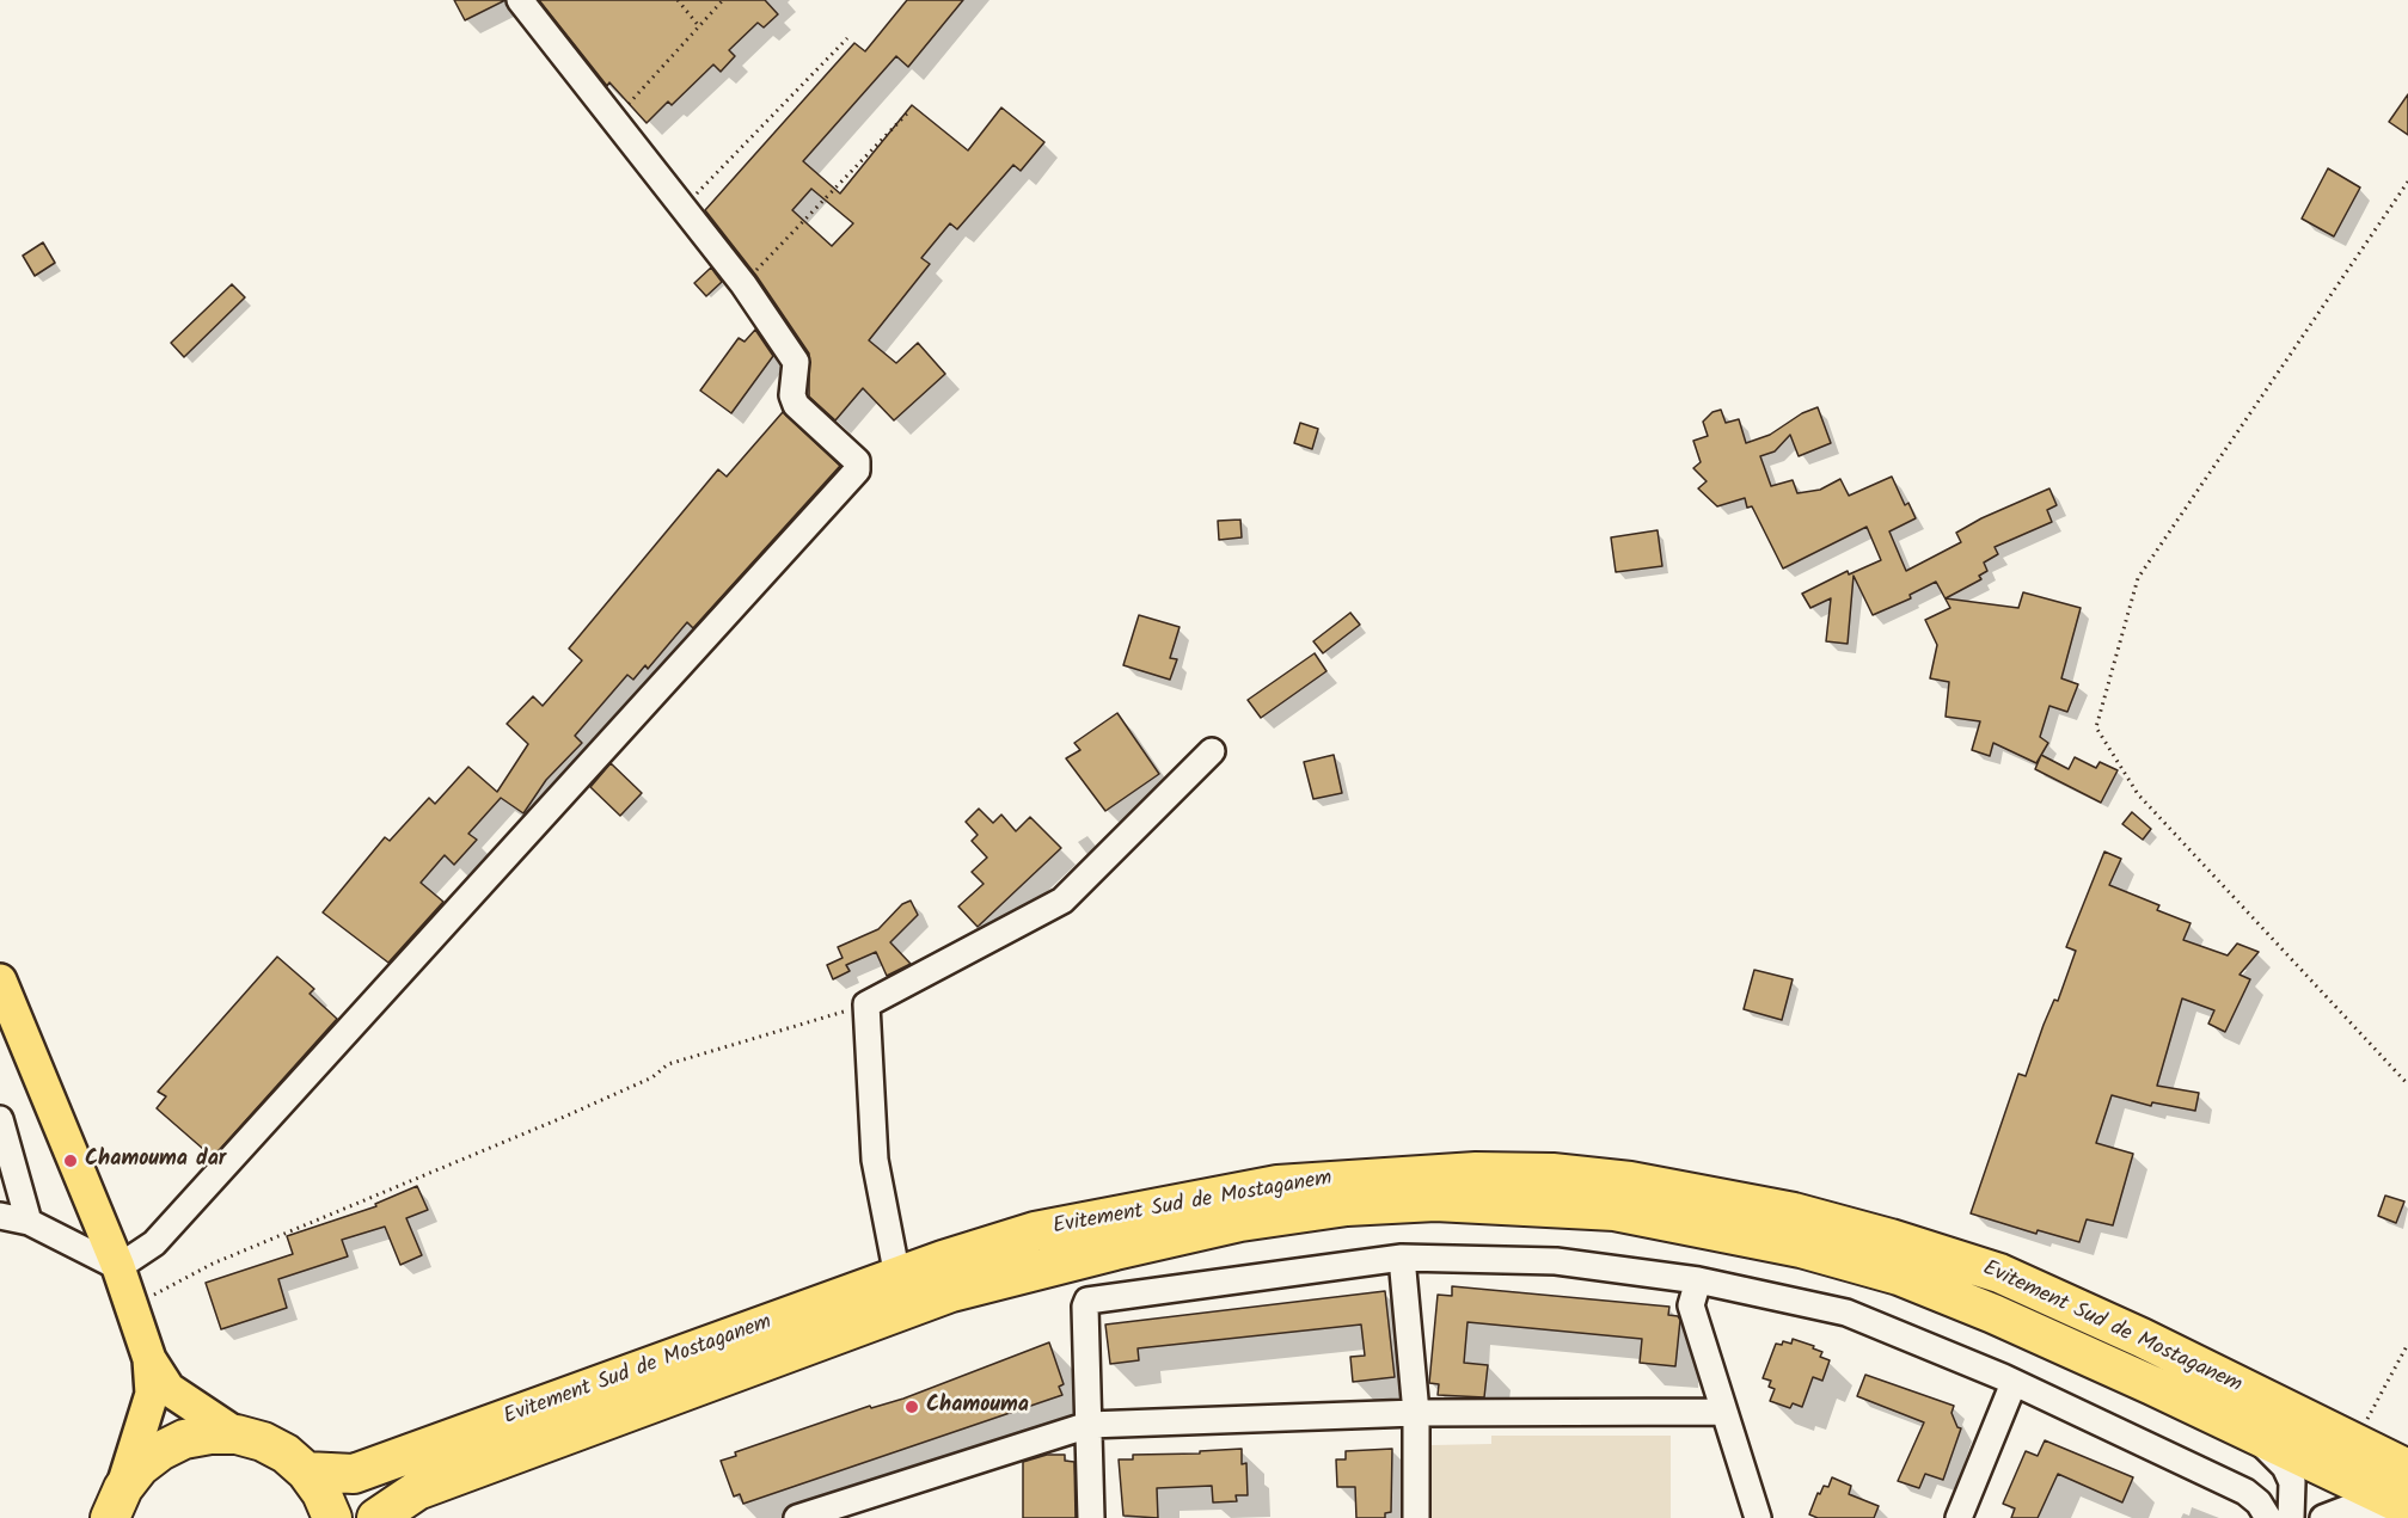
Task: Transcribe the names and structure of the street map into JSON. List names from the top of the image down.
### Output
{
  "streets": {
    "highway": ["Evitement Sud de Mostaganem"]
  },
  "places": ["Chamouma dar", "Chamouma"]
}
